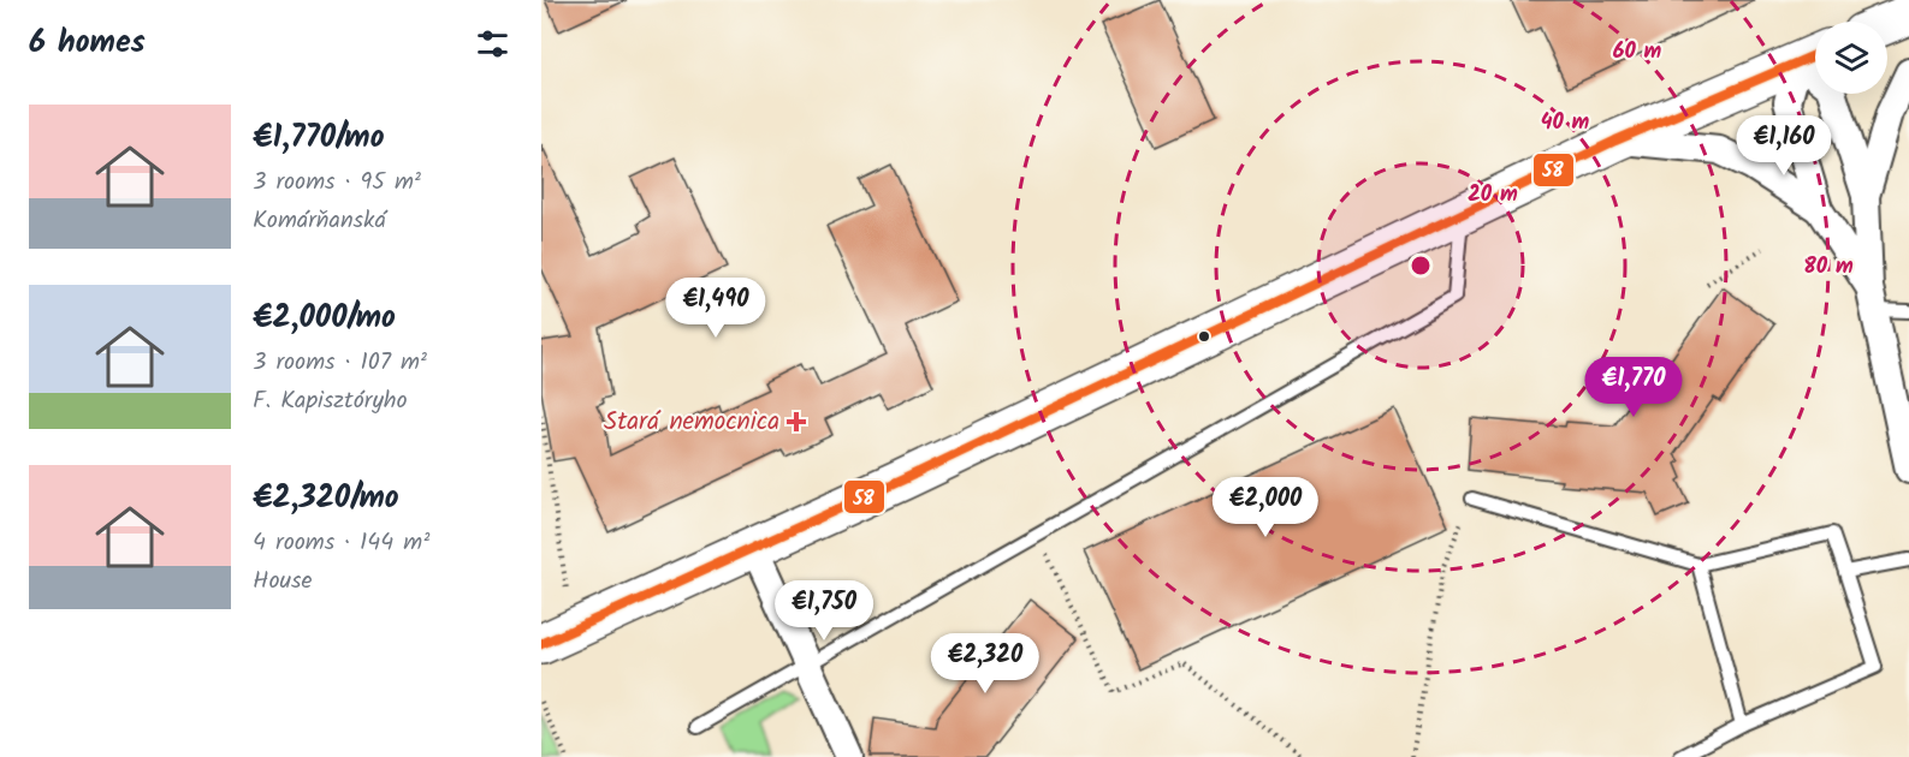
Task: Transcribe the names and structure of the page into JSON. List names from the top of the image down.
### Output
{
  "places": {
    "health": ["Stará nemocnica"]
  },
  "lines": ["transit line 58"],
  "page": {
    "heading": "6 homes",
    "list": [
      {
        "name": "€1,770/mo",
        "note": "3 rooms · 95 m² · Komárňanská"
      },
      {
        "name": "€2,000/mo",
        "note": "3 rooms · 107 m² · F. Kapisztóryho"
      },
      {
        "name": "€2,320/mo",
        "note": "4 rooms · 144 m² · House"
      }
    ],
    "price": [
      "€1,160",
      "€1,490",
      "€1,770",
      "€2,000",
      "€1,750",
      "€2,320"
    ]
  },
  "rings": [
    "60 m",
    "40 m",
    "20 m",
    "80 m"
  ]
}
